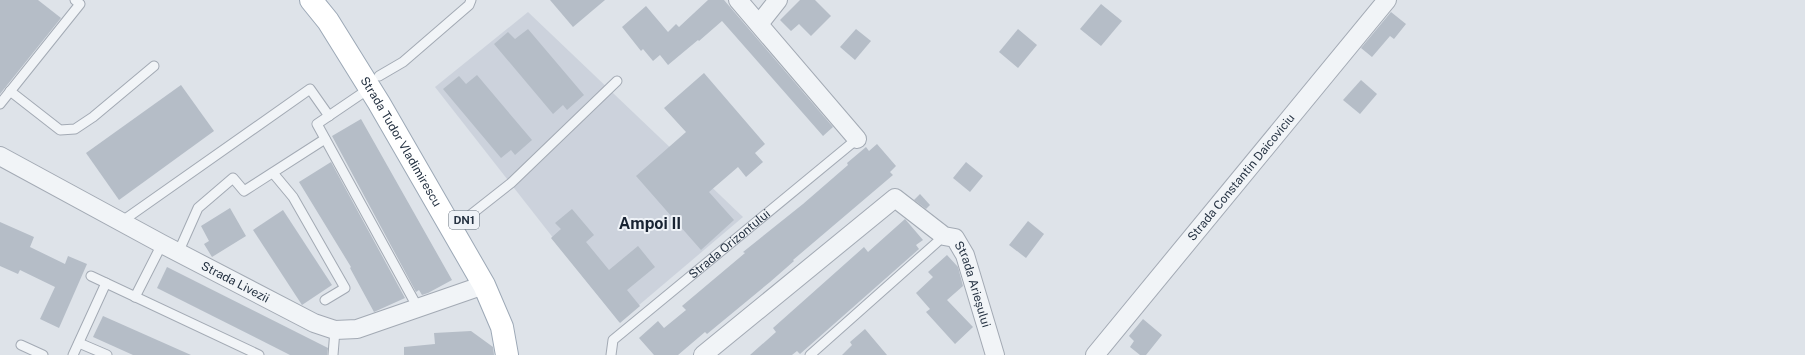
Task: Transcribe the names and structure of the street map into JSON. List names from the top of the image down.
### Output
{
  "streets": {
    "main road": ["Strada Tudor Vladimirescu", "DN1"],
    "street": ["Strada Constantin Daicoviciu", "Strada Livezii", "Strada Arieșului"],
    "lane": ["Strada Orizontului"]
  },
  "crossings": [
    ["Strada Tudor Vladimirescu", "Strada Livezii"]
  ],
  "districts": ["Ampoi II"]
}
